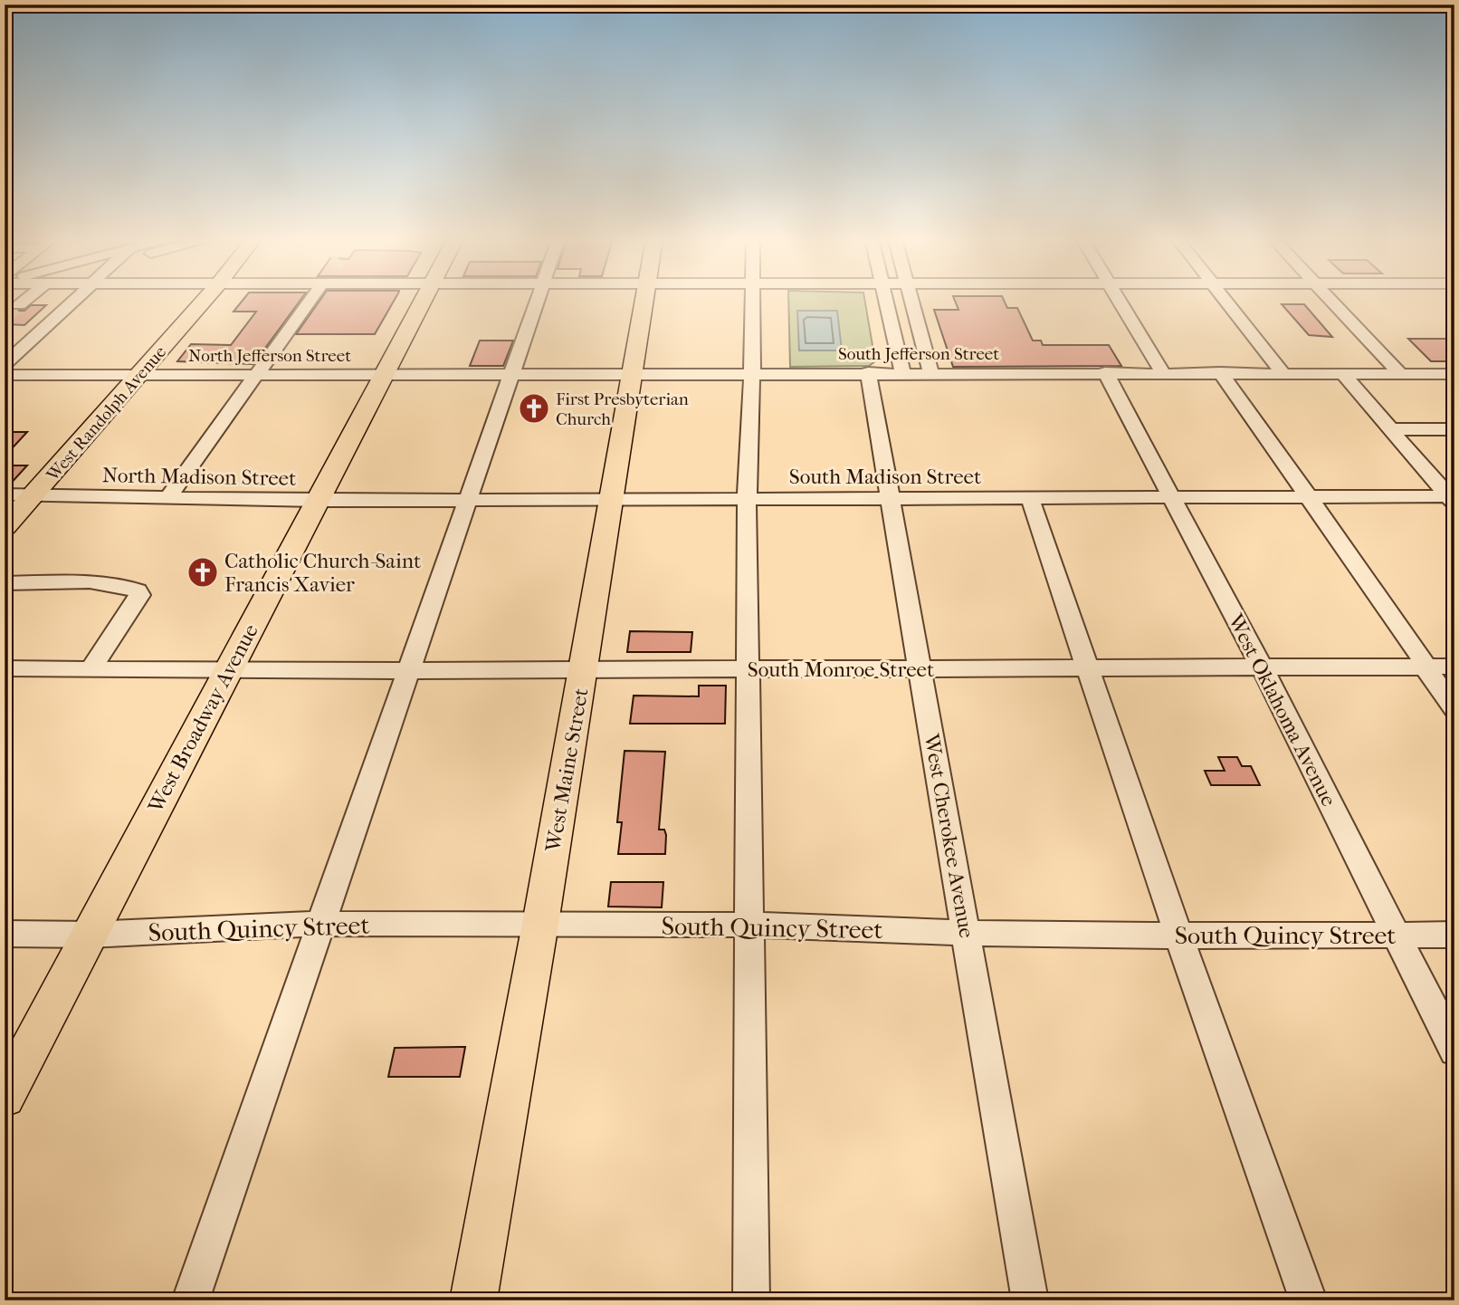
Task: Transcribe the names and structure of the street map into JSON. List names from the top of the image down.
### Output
{
  "streets": {
    "main road": ["West Randolph Avenue", "West Broadway Avenue", "West Maine Street"],
    "street": [
      "South Jefferson Street",
      "North Jefferson Street",
      "North Madison Street",
      "South Madison Street",
      "South Monroe Street",
      "West Oklahoma Avenue",
      "West Cherokee Avenue",
      "South Quincy Street"
    ]
  },
  "crossings": [
    ["South Jefferson Street", "North Jefferson Street"],
    ["South Jefferson Street", "West Oklahoma Avenue"],
    ["South Jefferson Street", "West Broadway Avenue"],
    ["South Jefferson Street", "West Maine Street"],
    ["South Jefferson Street", "West Cherokee Avenue"],
    ["North Jefferson Street", "West Randolph Avenue"],
    ["North Jefferson Street", "West Broadway Avenue"],
    ["West Randolph Avenue", "North Madison Street"],
    ["North Madison Street", "South Madison Street"],
    ["North Madison Street", "West Broadway Avenue"],
    ["South Madison Street", "West Oklahoma Avenue"],
    ["South Madison Street", "West Broadway Avenue"],
    ["South Madison Street", "West Maine Street"],
    ["South Madison Street", "West Cherokee Avenue"],
    ["South Monroe Street", "West Oklahoma Avenue"],
    ["South Monroe Street", "West Broadway Avenue"],
    ["South Monroe Street", "West Maine Street"],
    ["South Monroe Street", "West Cherokee Avenue"],
    ["West Oklahoma Avenue", "South Quincy Street"],
    ["West Broadway Avenue", "South Quincy Street"],
    ["West Maine Street", "South Quincy Street"],
    ["West Cherokee Avenue", "South Quincy Street"]
  ],
  "places": {
    "church": ["First Presbyterian Church", "Catholic Church-Saint Francis Xavier"]
  }
}
